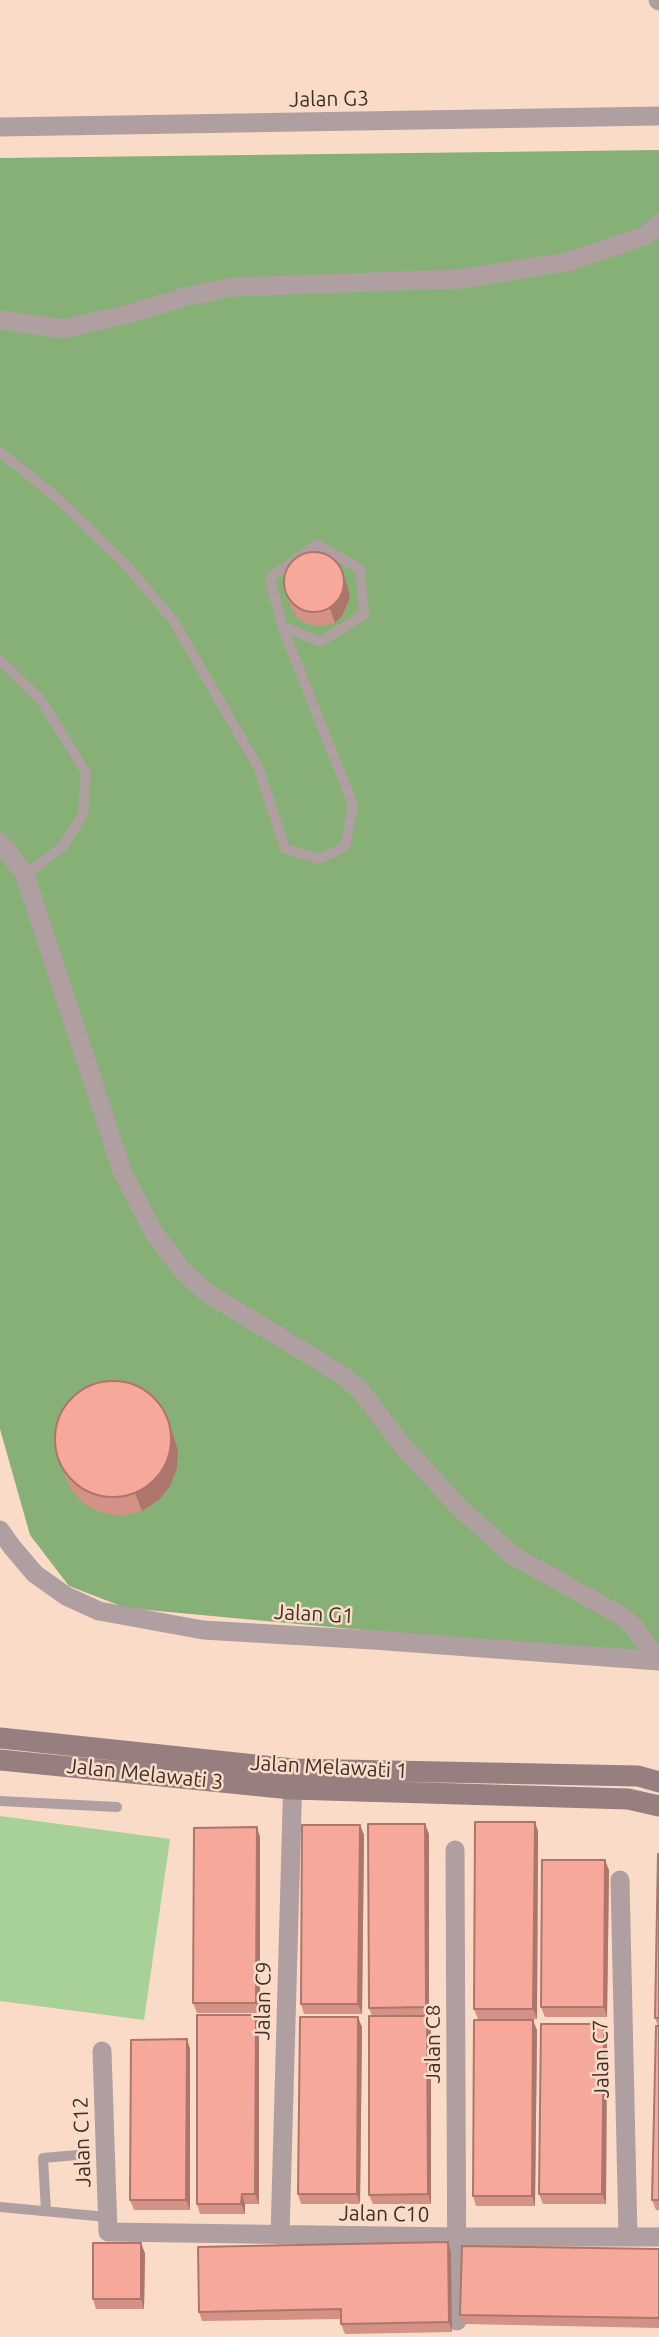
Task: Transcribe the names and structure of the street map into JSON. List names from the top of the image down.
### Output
{
  "streets": {
    "street": [
      "Jalan G3",
      "Jalan G1",
      "Jalan Melawati 1",
      "Jalan Melawati 3",
      "Jalan C9",
      "Jalan C8",
      "Jalan C7",
      "Jalan C12",
      "Jalan C10"
    ]
  },
  "crossings": [
    ["Jalan Melawati 1", "Jalan Melawati 3"],
    ["Jalan Melawati 1", "Jalan C9"],
    ["Jalan Melawati 3", "Jalan C9"],
    ["Jalan C9", "Jalan C10"],
    ["Jalan C8", "Jalan C10"],
    ["Jalan C7", "Jalan C10"],
    ["Jalan C12", "Jalan C10"]
  ]
}
